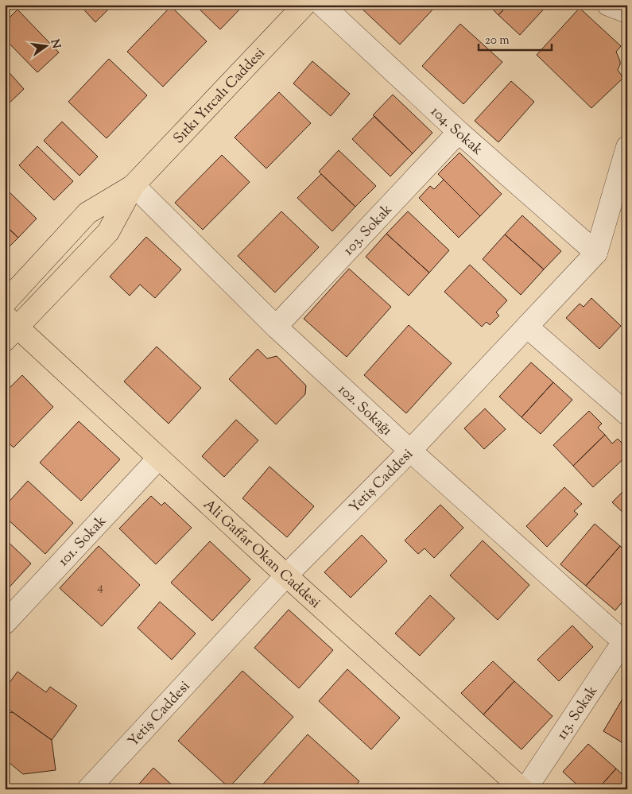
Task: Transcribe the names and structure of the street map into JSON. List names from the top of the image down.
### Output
{
  "streets": {
    "main road": ["Sıtkı Yırcalı Caddesi", "Ali Gaffar Okan Caddesi"],
    "street": [
      "104. Sokak",
      "103. Sokak",
      "102. Sokağı",
      "Yetiş Caddesi",
      "101. Sokak",
      "113. Sokak"
    ]
  },
  "crossings": [
    ["Sıtkı Yırcalı Caddesi", "102. Sokağı"],
    ["Sıtkı Yırcalı Caddesi", "Ali Gaffar Okan Caddesi"],
    ["104. Sokak", "103. Sokak"],
    ["104. Sokak", "Yetiş Caddesi"],
    ["103. Sokak", "102. Sokağı"],
    ["102. Sokağı", "Yetiş Caddesi"],
    ["102. Sokağı", "113. Sokak"],
    ["Yetiş Caddesi", "Ali Gaffar Okan Caddesi"],
    ["101. Sokak", "Ali Gaffar Okan Caddesi"]
  ],
  "house_numbers": ["4"],
  "scale_bar": "20 m",
  "north": "right"
}
